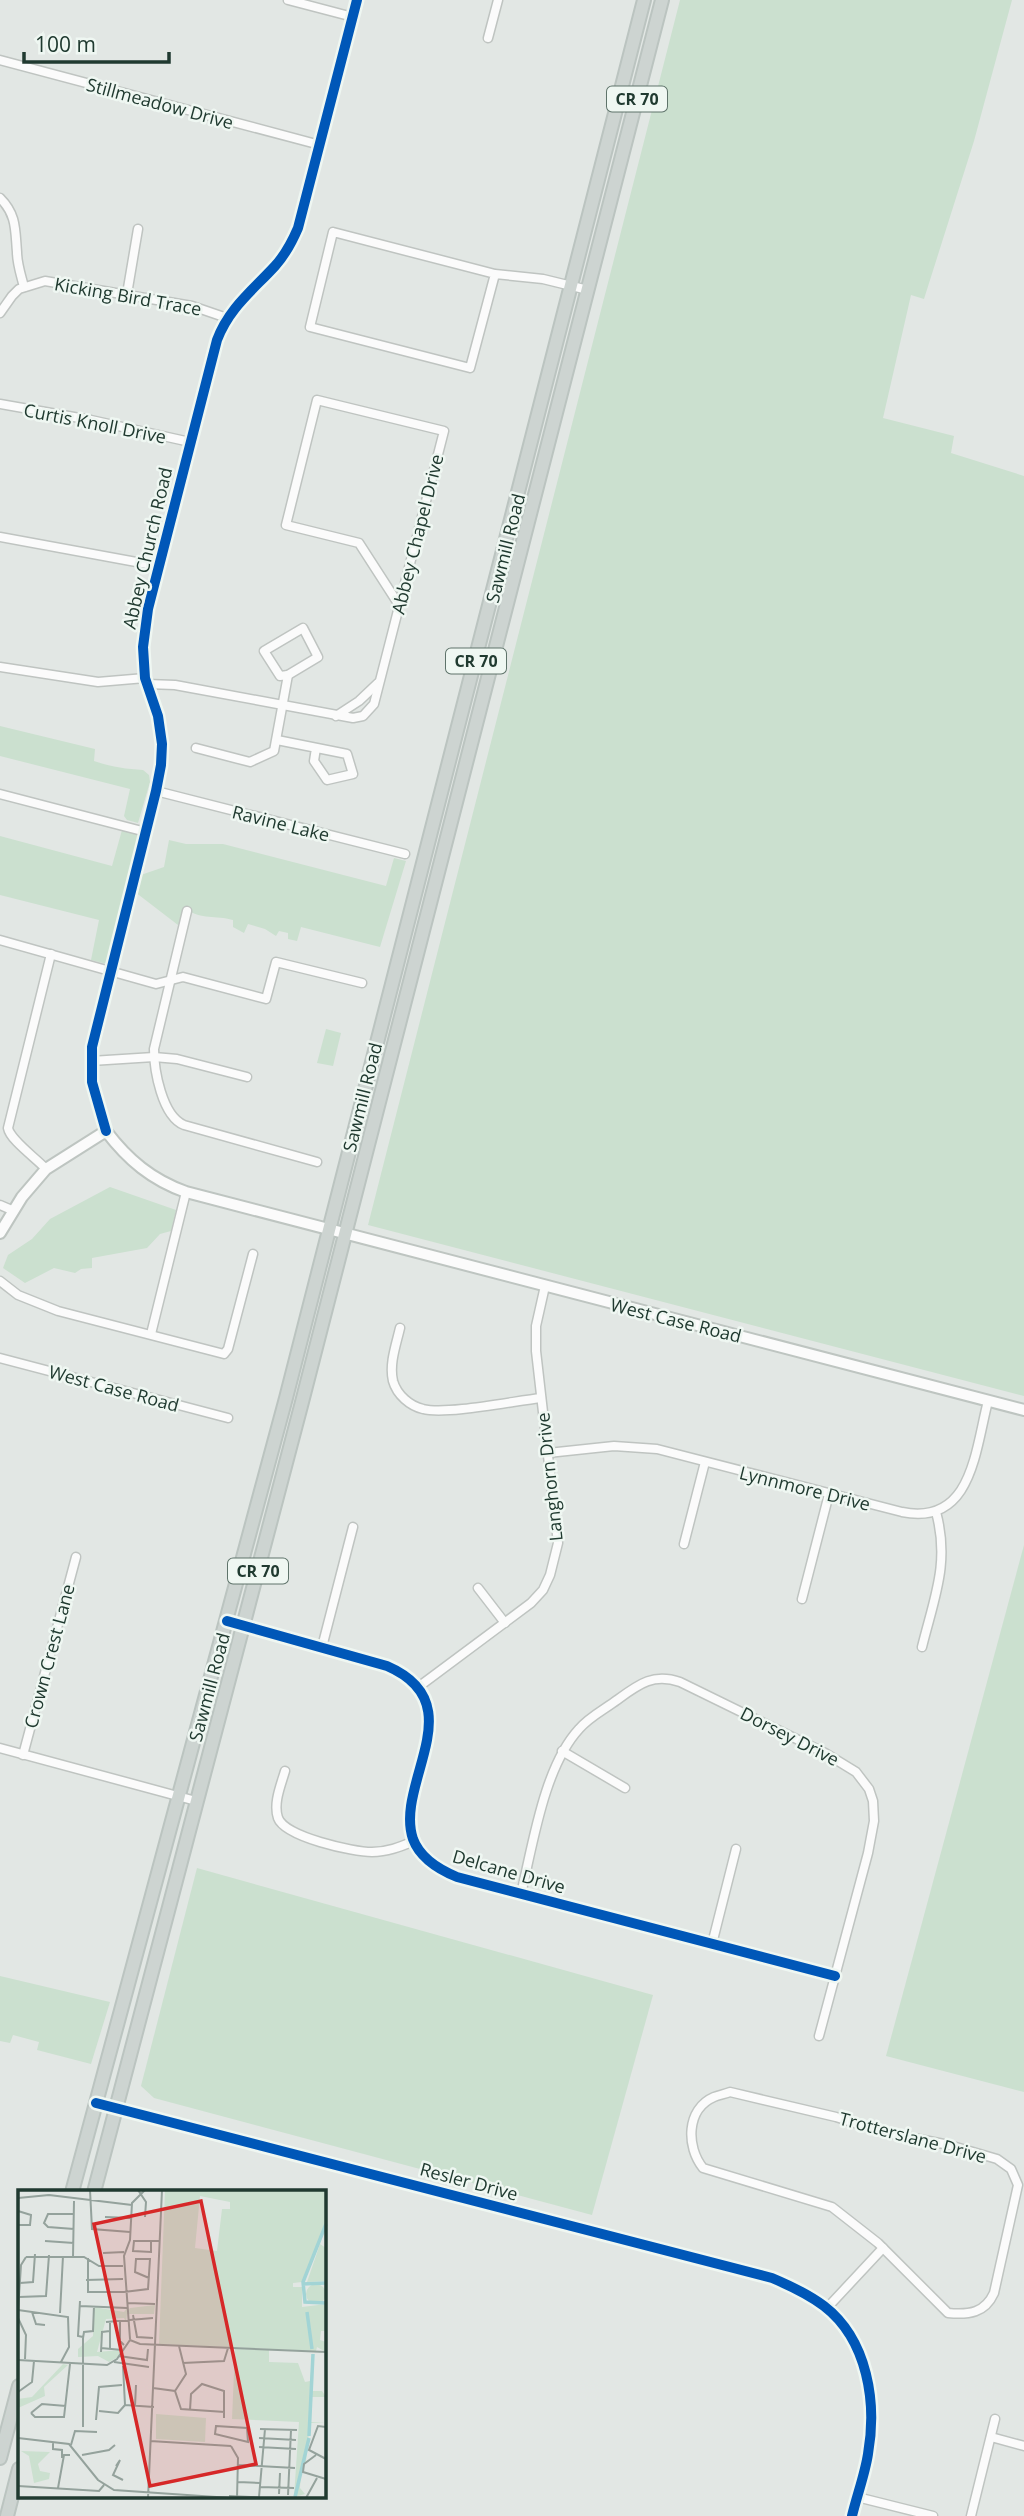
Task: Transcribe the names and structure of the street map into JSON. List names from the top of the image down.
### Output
{
  "streets": {
    "main road": [
      "CR 70",
      "Abbey Church Road",
      "Sawmill Road",
      "West Case Road"
    ],
    "street": [
      "Stillmeadow Drive",
      "Kicking Bird Trace",
      "Curtis Knoll Drive",
      "Abbey Chapel Drive",
      "Ravine Lake",
      "Langhorn Drive",
      "Lynnmore Drive",
      "Crown Crest Lane",
      "Dorsey Drive",
      "Delcane Drive",
      "Trotterslane Drive",
      "Resler Drive"
    ]
  },
  "crossings": [
    ["Stillmeadow Drive", "Abbey Church Road"],
    ["Kicking Bird Trace", "Abbey Church Road"],
    ["Curtis Knoll Drive", "Abbey Church Road"],
    ["Abbey Chapel Drive", "Abbey Church Road"],
    ["Abbey Church Road", "Sawmill Road"],
    ["Abbey Church Road", "Ravine Lake"],
    ["Abbey Church Road", "West Case Road"],
    ["Sawmill Road", "West Case Road"],
    ["Sawmill Road", "Resler Drive"],
    ["West Case Road", "Langhorn Drive"],
    ["Langhorn Drive", "Lynnmore Drive"],
    ["Dorsey Drive", "Delcane Drive"]
  ],
  "scale_bar": "100 m"
}
